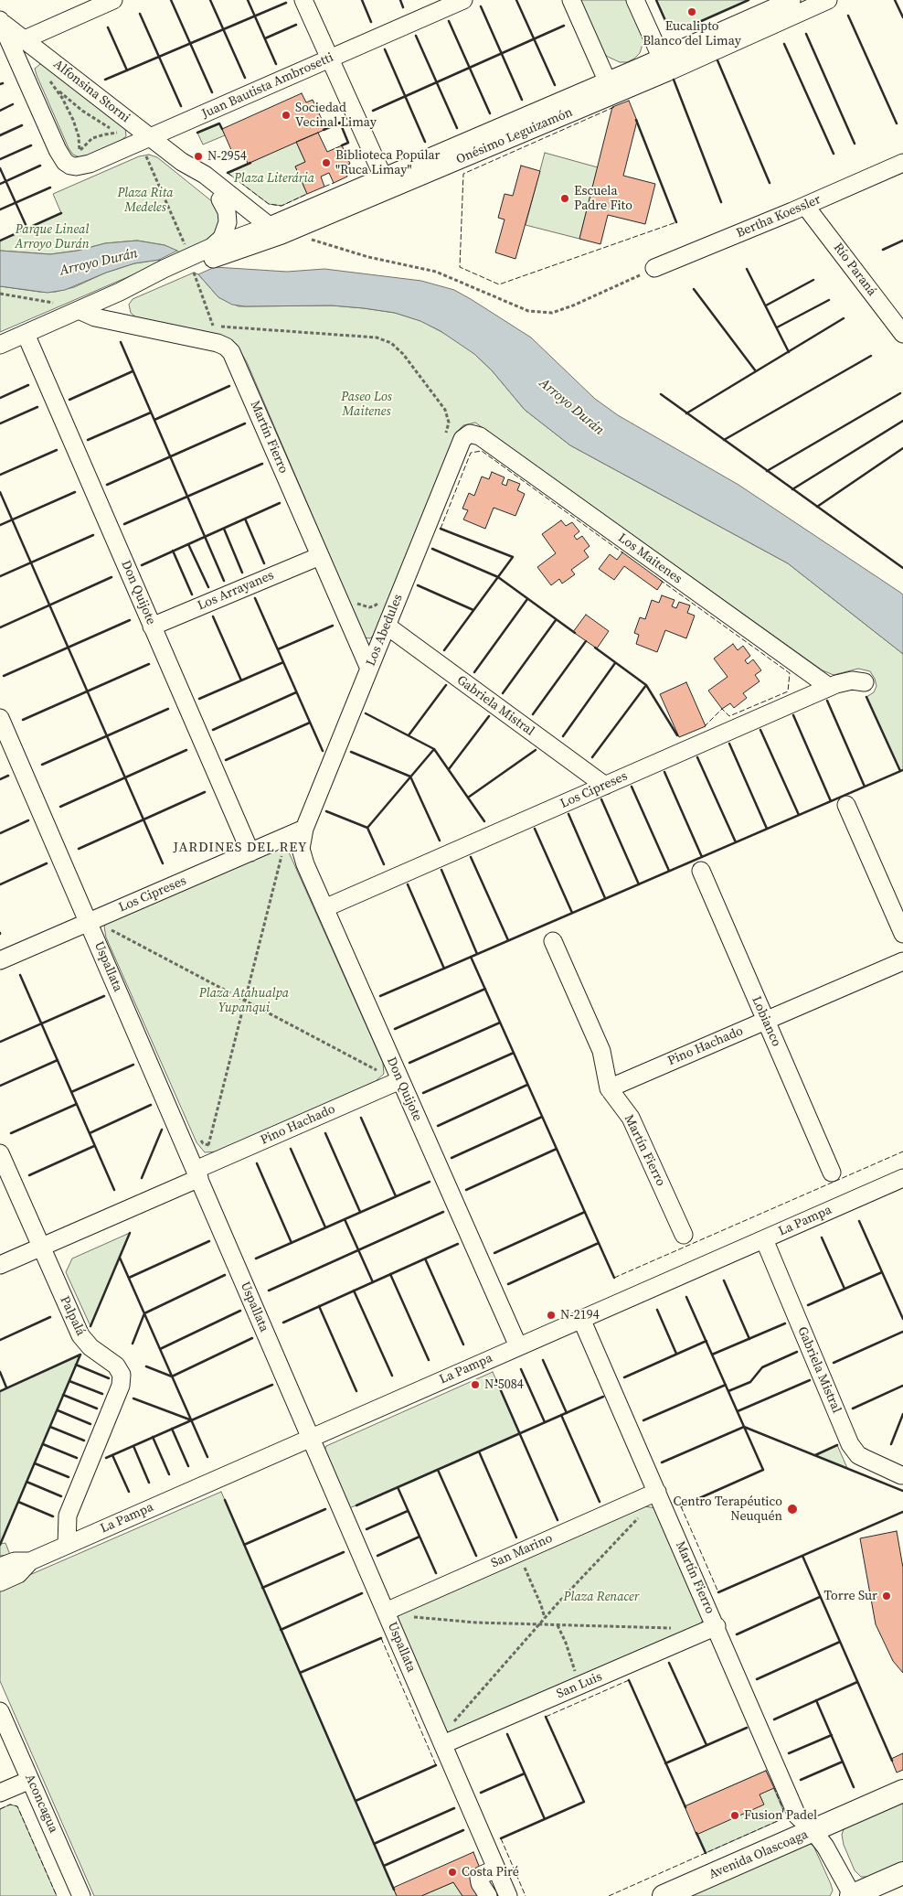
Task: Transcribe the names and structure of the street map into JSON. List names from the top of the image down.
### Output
{
  "streets": {
    "main road": ["Avenida Olascoaga"],
    "street": [
      "Juan Bautista Ambrosetti",
      "Alfonsina Storni",
      "Onésimo Leguizamón",
      "Bertha Koessler",
      "Río Paraná",
      "Martín Fierro",
      "Los Maitenes",
      "Los Arrayanes",
      "Don Quijote",
      "Los Abedules",
      "Gabriela Mistral",
      "Los Cipreses",
      "Uspallata",
      "Lobianco",
      "Pino Hachado",
      "La Pampa",
      "Palpalá",
      "San Marino",
      "San Luis",
      "Aconcagua"
    ]
  },
  "crossings": [
    ["Juan Bautista Ambrosetti", "Alfonsina Storni"],
    ["Alfonsina Storni", "Onésimo Leguizamón"],
    ["Onésimo Leguizamón", "Martín Fierro"],
    ["Onésimo Leguizamón", "Don Quijote"],
    ["Bertha Koessler", "Río Paraná"],
    ["Martín Fierro", "Los Arrayanes"],
    ["Martín Fierro", "Los Abedules"],
    ["Martín Fierro", "Pino Hachado"],
    ["Martín Fierro", "La Pampa"],
    ["Martín Fierro", "San Marino"],
    ["Martín Fierro", "San Luis"],
    ["Martín Fierro", "Avenida Olascoaga"],
    ["Los Maitenes", "Los Abedules"],
    ["Los Maitenes", "Los Cipreses"],
    ["Los Arrayanes", "Don Quijote"],
    ["Don Quijote", "Los Abedules"],
    ["Don Quijote", "Los Cipreses"],
    ["Don Quijote", "Pino Hachado"],
    ["Don Quijote", "La Pampa"],
    ["Los Abedules", "Gabriela Mistral"],
    ["Los Abedules", "Los Cipreses"],
    ["Gabriela Mistral", "Los Cipreses"],
    ["Gabriela Mistral", "La Pampa"],
    ["Los Cipreses", "Uspallata"],
    ["Uspallata", "Pino Hachado"],
    ["Uspallata", "La Pampa"],
    ["Uspallata", "San Marino"],
    ["Uspallata", "San Luis"],
    ["Lobianco", "Pino Hachado"],
    ["Pino Hachado", "Palpalá"],
    ["La Pampa", "Palpalá"]
  ],
  "districts": ["JARDINES DEL REY"],
  "water": ["Arroyo Durán"],
  "parks": [
    "Plaza Literária",
    "Plaza Rita Medeles",
    "Parque Lineal Arroyo Durán",
    "Paseo Los Maitenes",
    "Plaza Atahualpa Yupanqui",
    "Plaza Renacer"
  ],
  "places": [
    "Eucalipto Blanco del Limay",
    "Sociedad Vecinal Limay",
    "N-2954",
    "Biblioteca Popular \"Ruca Limay\"",
    "Escuela Padre Fito",
    "N-2194",
    "N-5084",
    "Centro Terapéutico Neuquén",
    "Torre Sur",
    "Fusion Padel",
    "Costa Piré"
  ]
}
